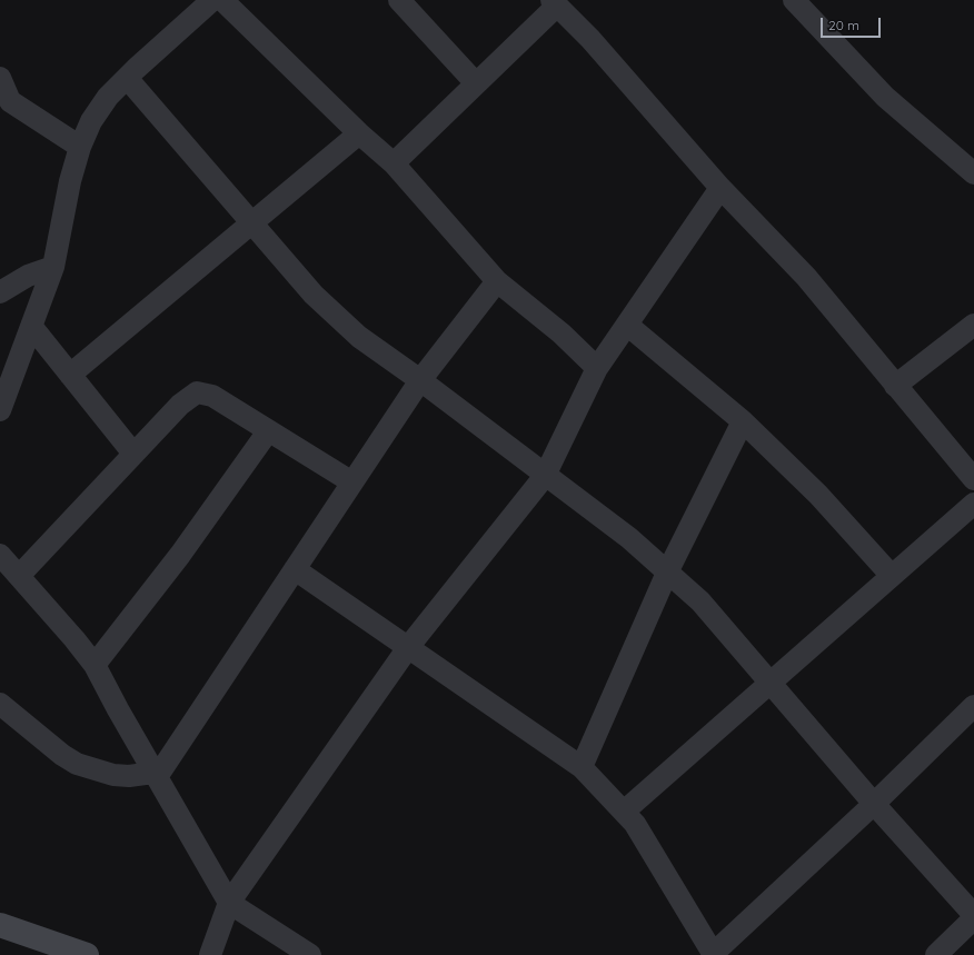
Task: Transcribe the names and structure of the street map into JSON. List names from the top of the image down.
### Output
{
  "scale_bar": "20 m"
}
